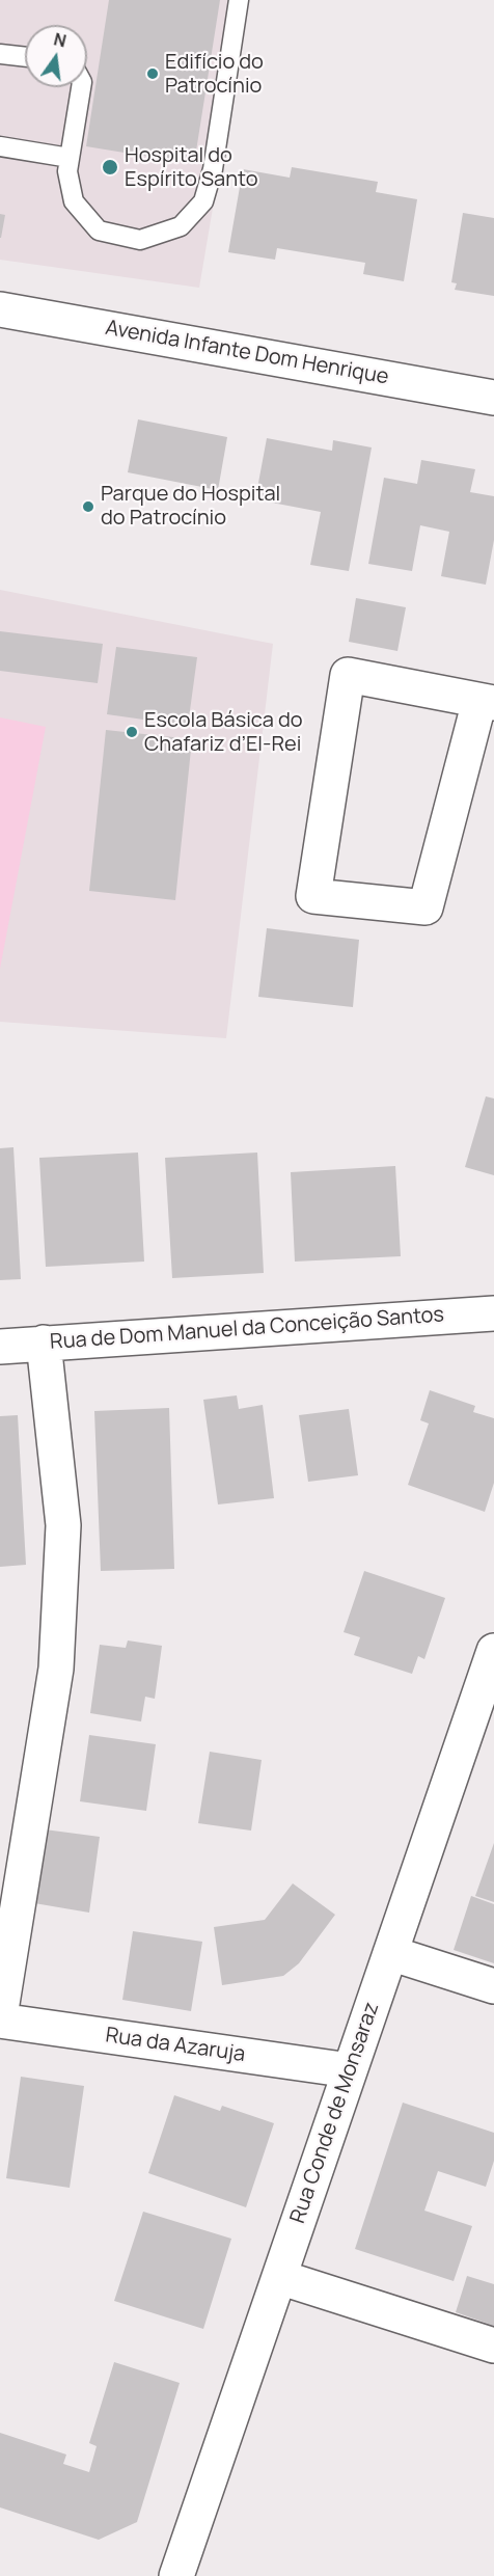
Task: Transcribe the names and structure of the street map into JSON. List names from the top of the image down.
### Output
{
  "streets": {
    "street": [
      "Avenida Infante Dom Henrique",
      "Rua de Dom Manuel da Conceição Santos",
      "Rua da Azaruja",
      "Rua Conde de Monsaraz"
    ]
  },
  "crossings": [
    ["Rua da Azaruja", "Rua Conde de Monsaraz"]
  ],
  "places": [
    "Edifício do Patrocínio",
    "Hospital do Espírito Santo",
    "Parque do Hospital do Patrocínio",
    "Escola Básica do Chafariz d’El-Rei"
  ],
  "north": "top"
}
